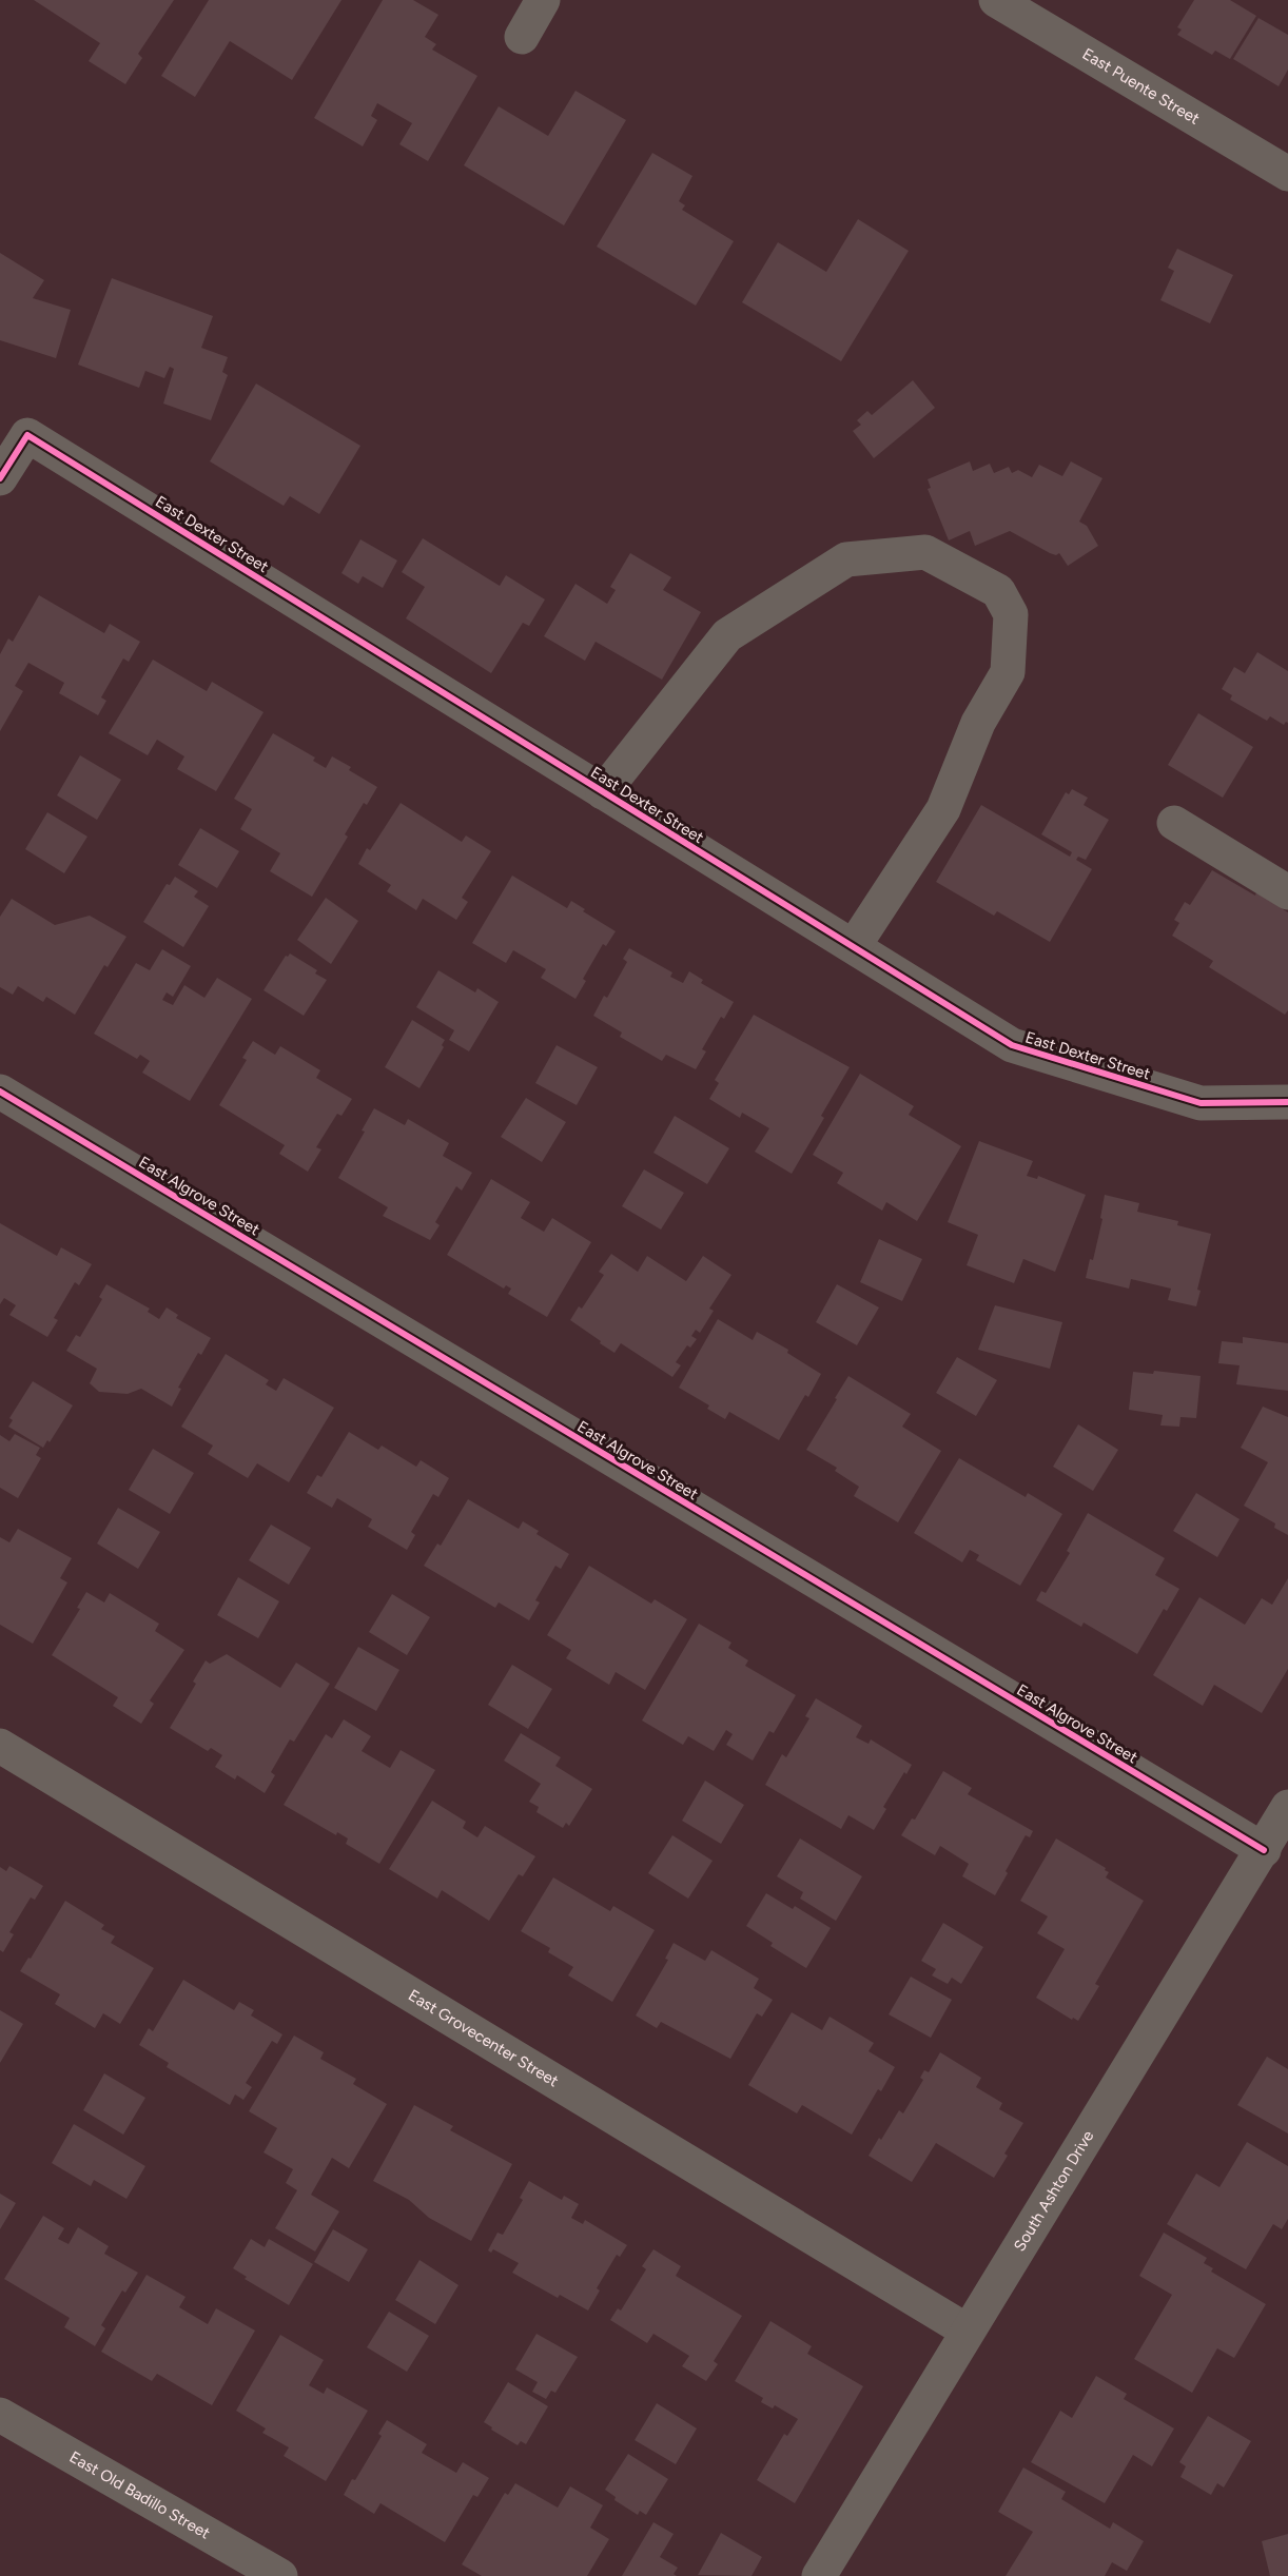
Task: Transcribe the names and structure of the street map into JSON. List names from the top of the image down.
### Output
{
  "streets": {
    "street": [
      "East Puente Street",
      "East Dexter Street",
      "East Algrove Street",
      "East Grovecenter Street",
      "South Ashton Drive",
      "East Old Badillo Street"
    ]
  },
  "crossings": [
    ["East Algrove Street", "South Ashton Drive"],
    ["East Grovecenter Street", "South Ashton Drive"]
  ]
}
